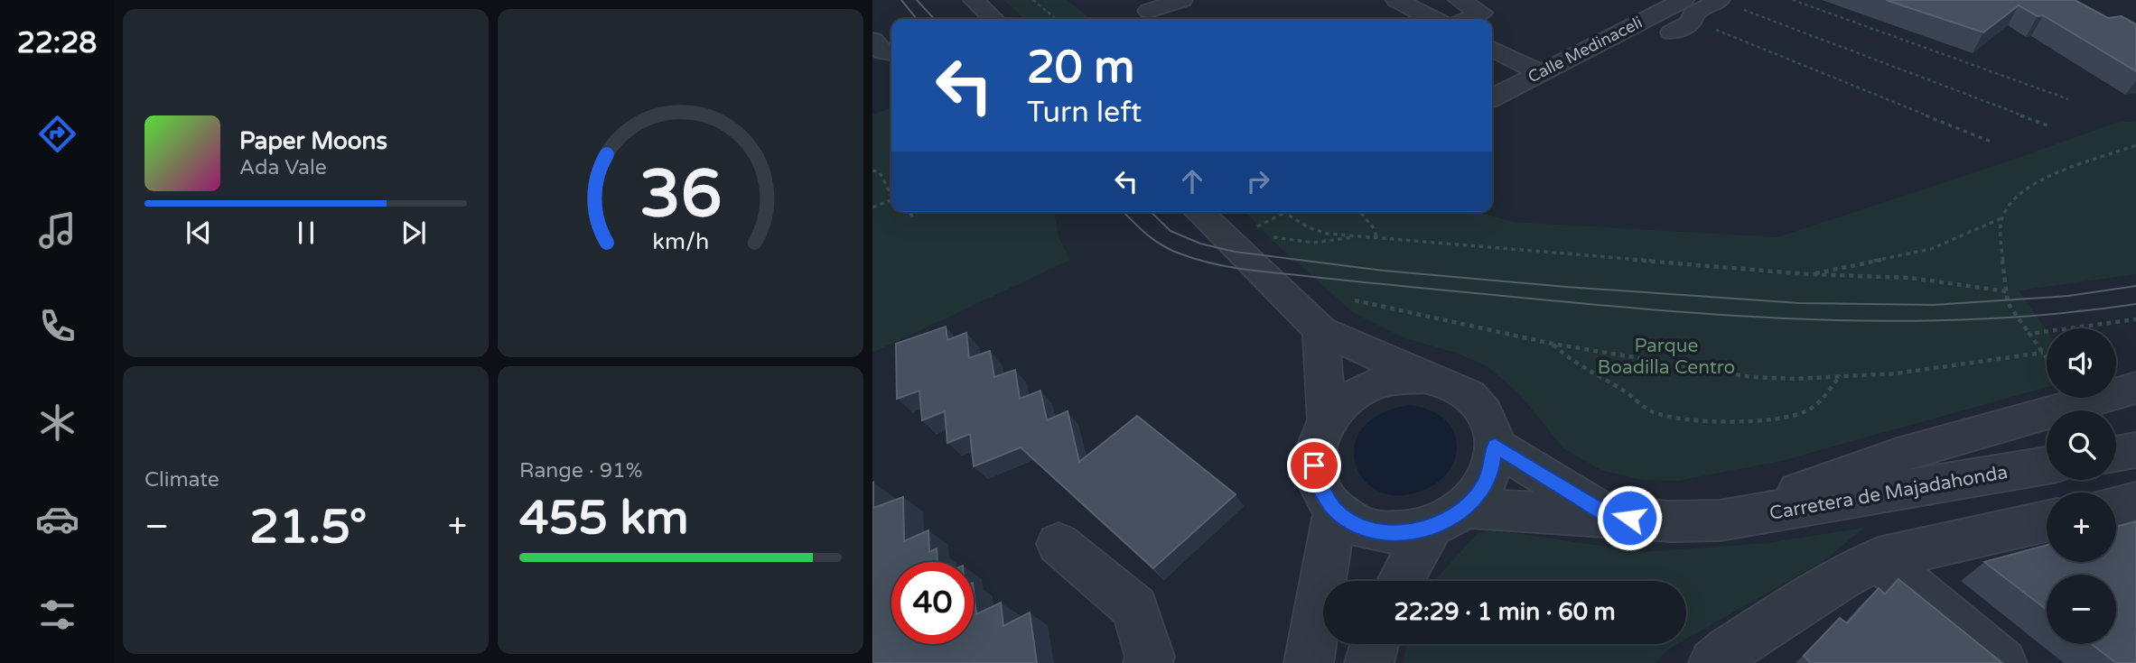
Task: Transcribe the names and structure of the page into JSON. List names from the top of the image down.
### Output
{
  "streets": {
    "street": ["Calle Medinaceli", "Carretera de Majadahonda"]
  },
  "parks": ["Parque Boadilla Centro"],
  "page": {
    "tabs": "22:28",
    "turn": ["20 m", "Turn left"],
    "song": ["Paper Moons", "Ada Vale"],
    "map_buttons": ["+", "−"],
    "tile": [
      "Climate",
      ["Range · 91%", "455 km"]
    ],
    "heat": ["−", "21.5°", "+"],
    "limit": "40",
    "trip": "22:29 · 1 min · 60 m",
    "gauge": ["36", "km/h"]
  }
}
